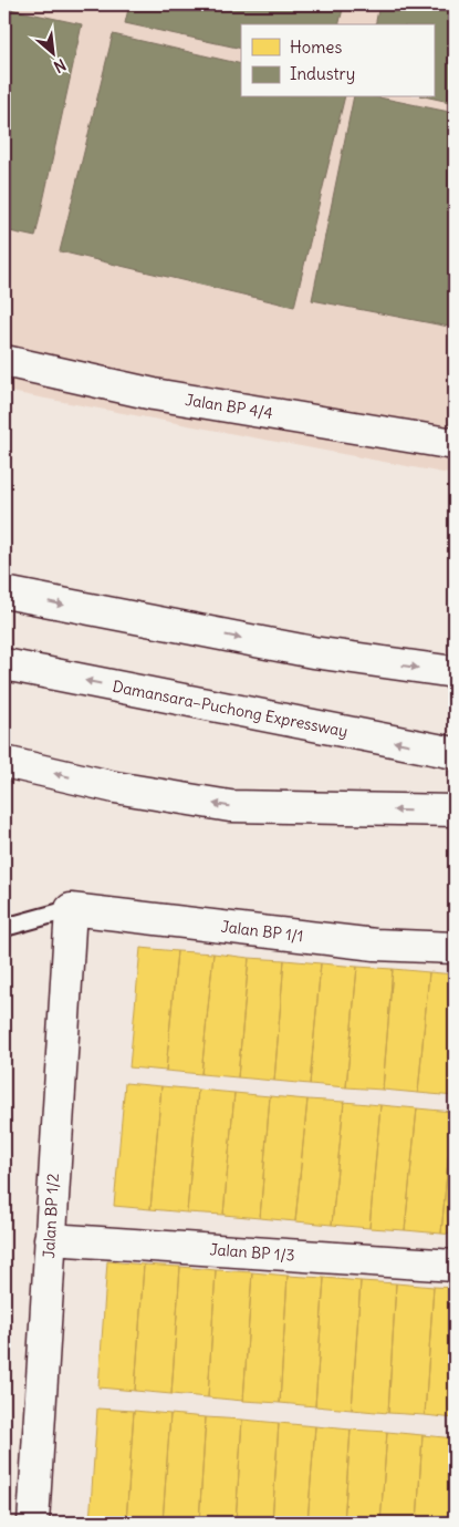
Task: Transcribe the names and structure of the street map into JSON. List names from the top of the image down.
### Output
{
  "streets": {
    "main road": [
      "Jalan BP 4/4",
      "Damansara–Puchong Expressway",
      "Jalan BP 1/1",
      "Jalan BP 1/2",
      "Jalan BP 1/3"
    ]
  },
  "crossings": [
    ["Jalan BP 1/1", "Jalan BP 1/2"],
    ["Jalan BP 1/2", "Jalan BP 1/3"]
  ],
  "legend": ["Homes", "Industry"],
  "north": "bottom right"
}
